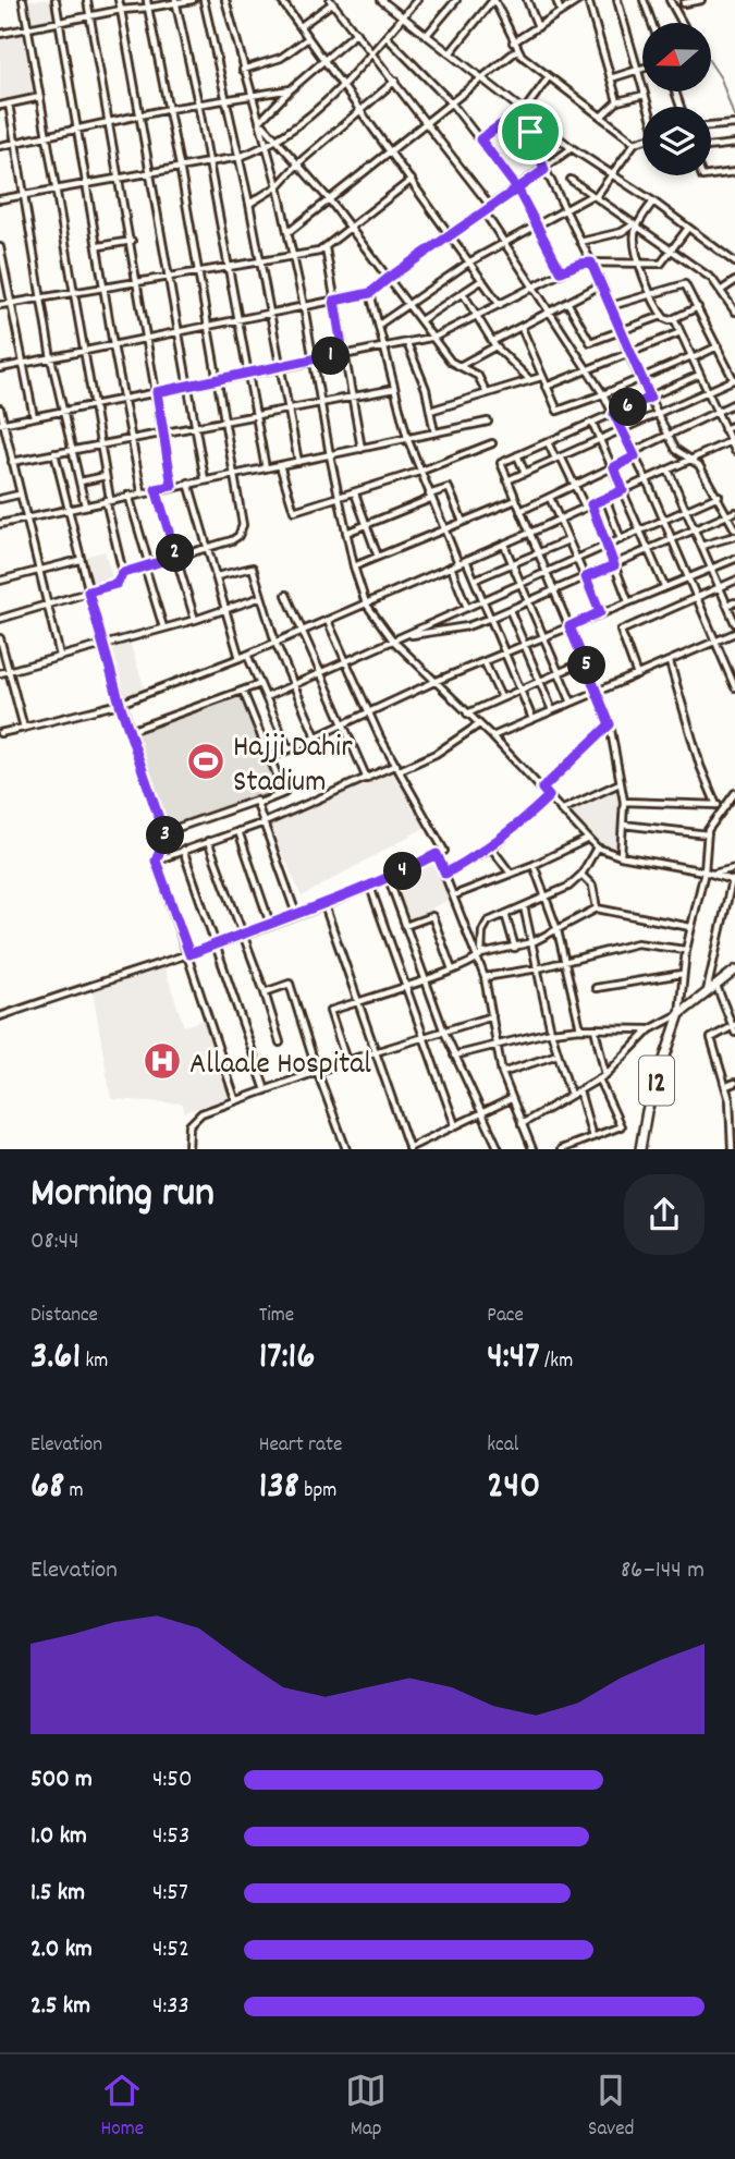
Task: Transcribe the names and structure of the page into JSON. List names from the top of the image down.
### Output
{
  "streets": {
    "highway": ["12"]
  },
  "places": {
    "sports": ["Hajji Dahir Stadium"],
    "hospital": ["Allaale Hospital"]
  },
  "north": "left",
  "page": {
    "pins": [
      "1",
      "6",
      "2",
      "5",
      "3",
      "4"
    ],
    "heading": ["Morning run", "08:44"],
    "stats": [
      ["Distance", "3.61 km"],
      ["Time", "17:16"],
      ["Pace", "4:47 /km"],
      ["Elevation", "68 m"],
      ["Heart rate", "138 bpm"],
      ["kcal", "240"]
    ],
    "chart": ["Elevation", "86–144 m"],
    "list": [
      {
        "name": "500 m",
        "note": "4:50"
      },
      {
        "name": "1.0 km",
        "note": "4:53"
      },
      {
        "name": "1.5 km",
        "note": "4:57"
      },
      {
        "name": "2.0 km",
        "note": "4:52"
      },
      {
        "name": "2.5 km",
        "note": "4:33"
      }
    ],
    "tabs": ["Home", "Map", "Saved"]
  }
}
